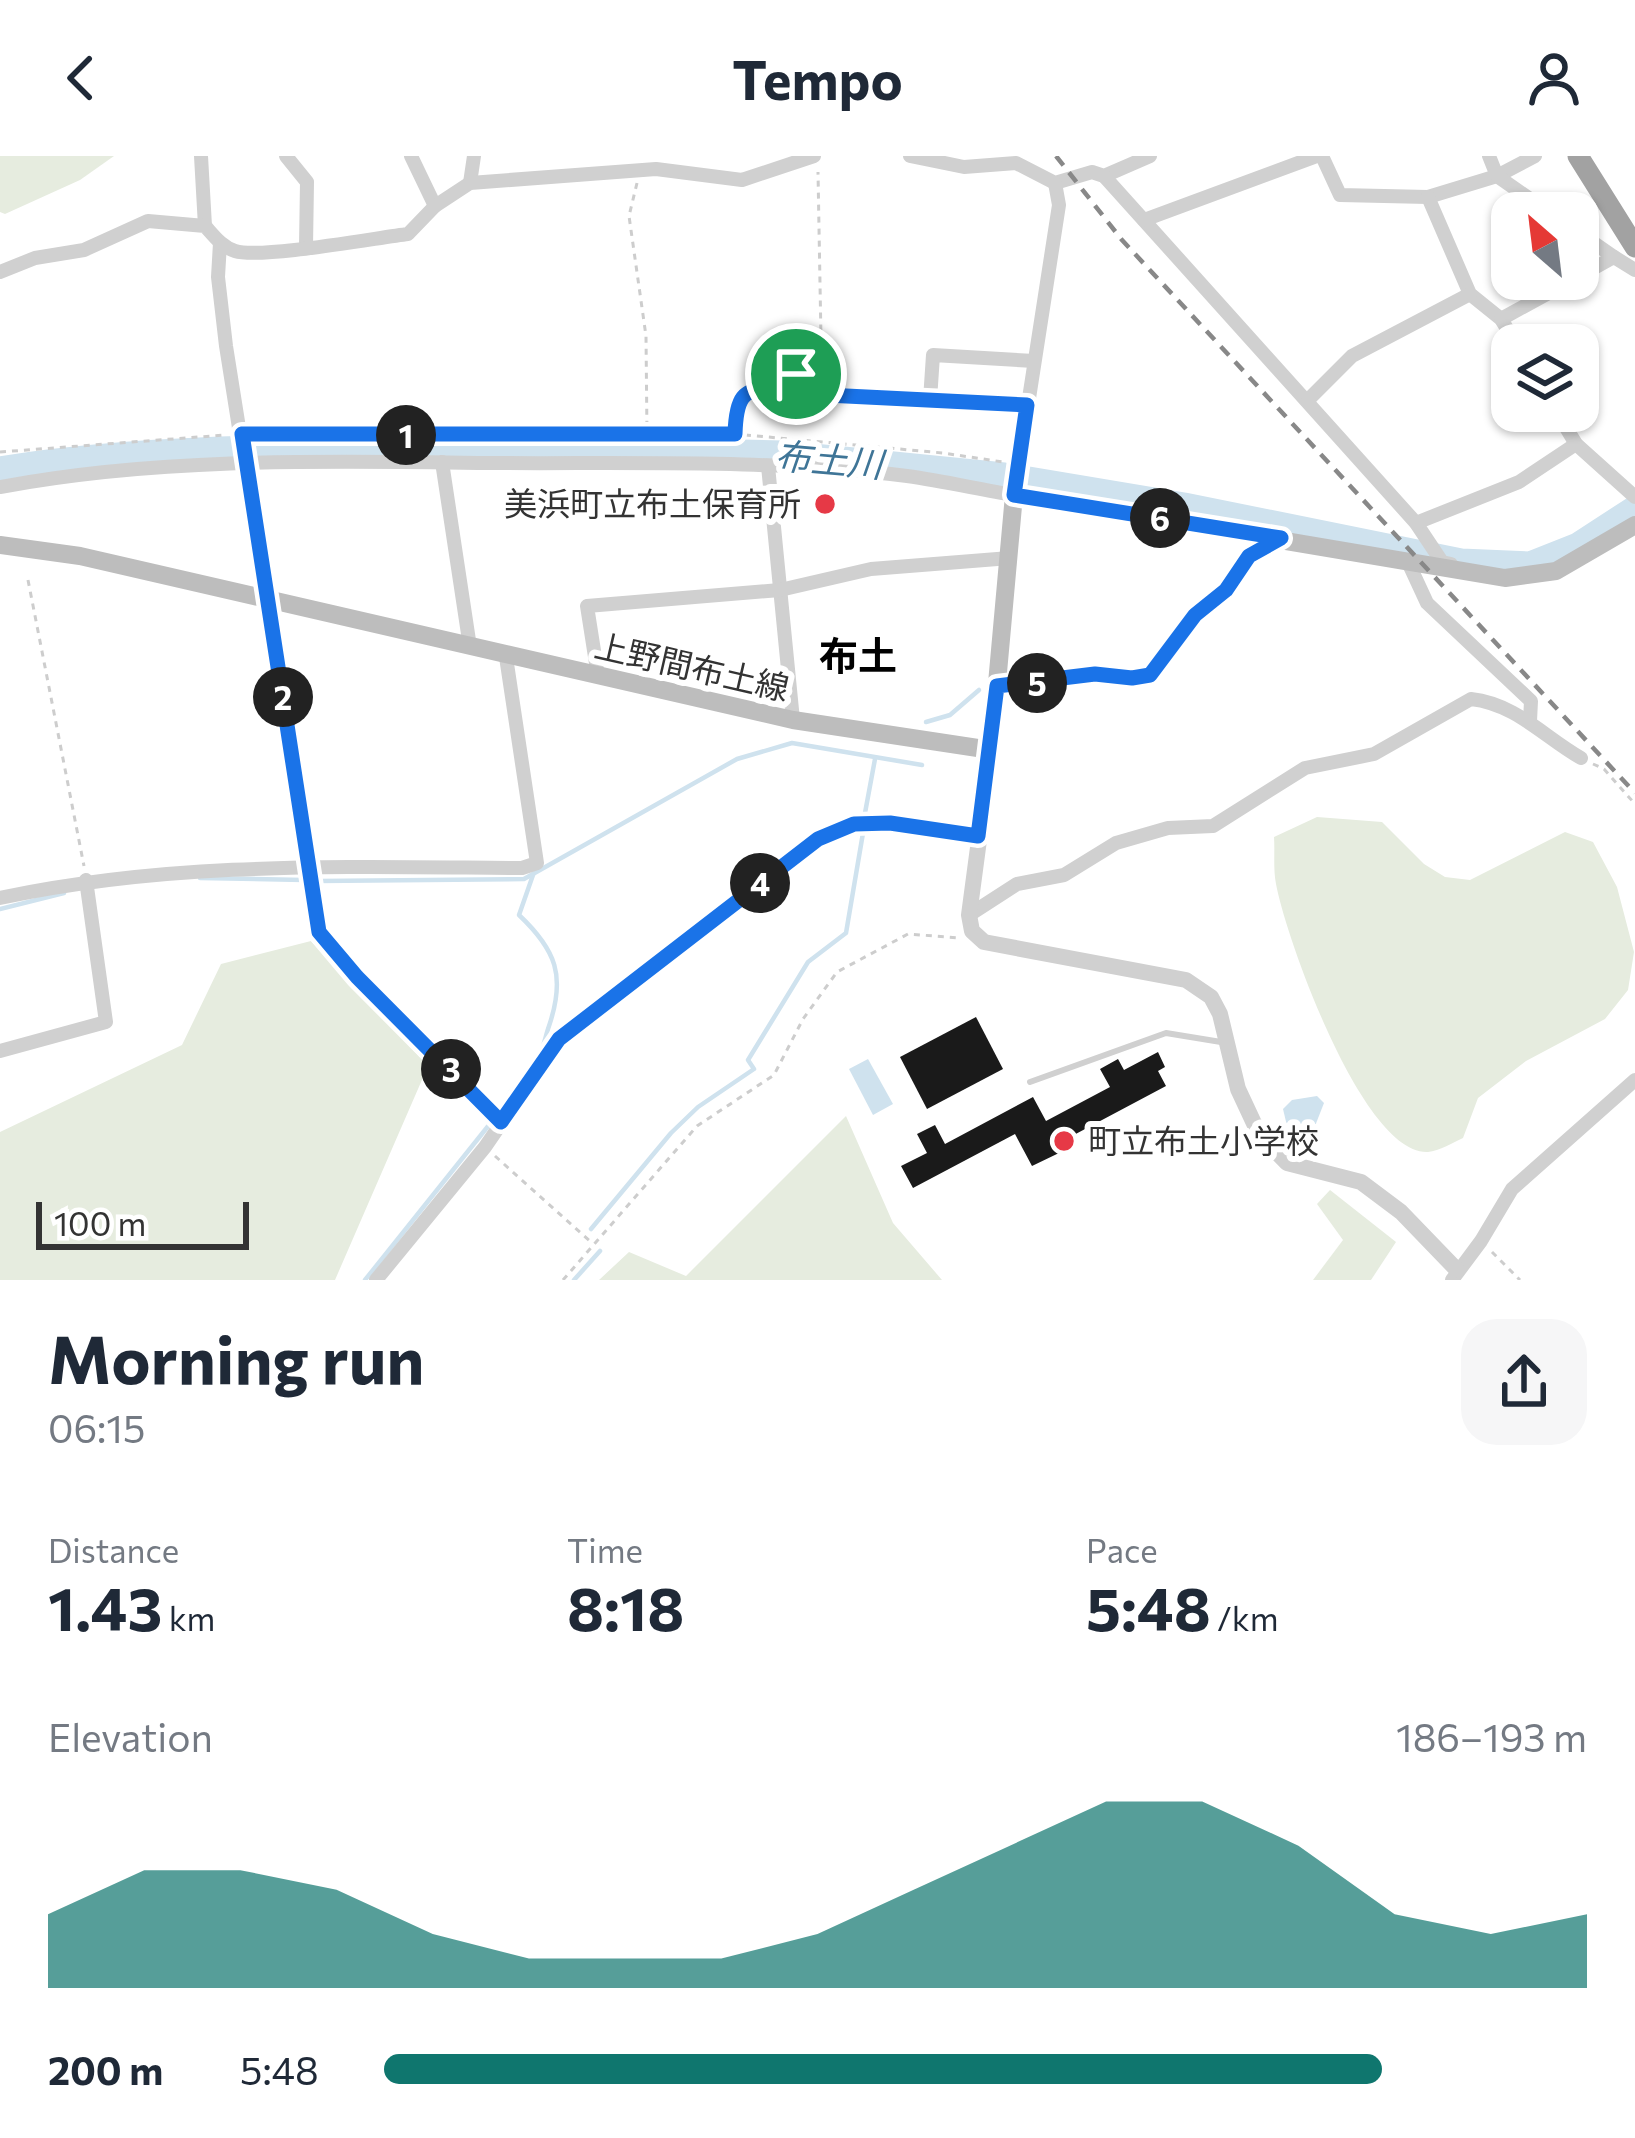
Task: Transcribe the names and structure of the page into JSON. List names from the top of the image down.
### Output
{
  "streets": {
    "main road": ["上野間布土線"]
  },
  "districts": ["布土"],
  "water": ["布土川"],
  "places": ["美浜町立布土保育所", "町立布土小学校"],
  "scale_bar": "100 m",
  "north": "top left",
  "page": {
    "header": "Tempo",
    "pins": [
      "1",
      "6",
      "5",
      "2",
      "4",
      "3"
    ],
    "scale": "100 m",
    "heading": ["Morning run", "06:15"],
    "stats": [
      ["Distance", "1.43 km"],
      ["Time", "8:18"],
      ["Pace", "5:48 /km"]
    ],
    "chart": ["Elevation", "186–193 m"],
    "list": [
      {
        "name": "200 m",
        "note": "5:48"
      }
    ]
  }
}
